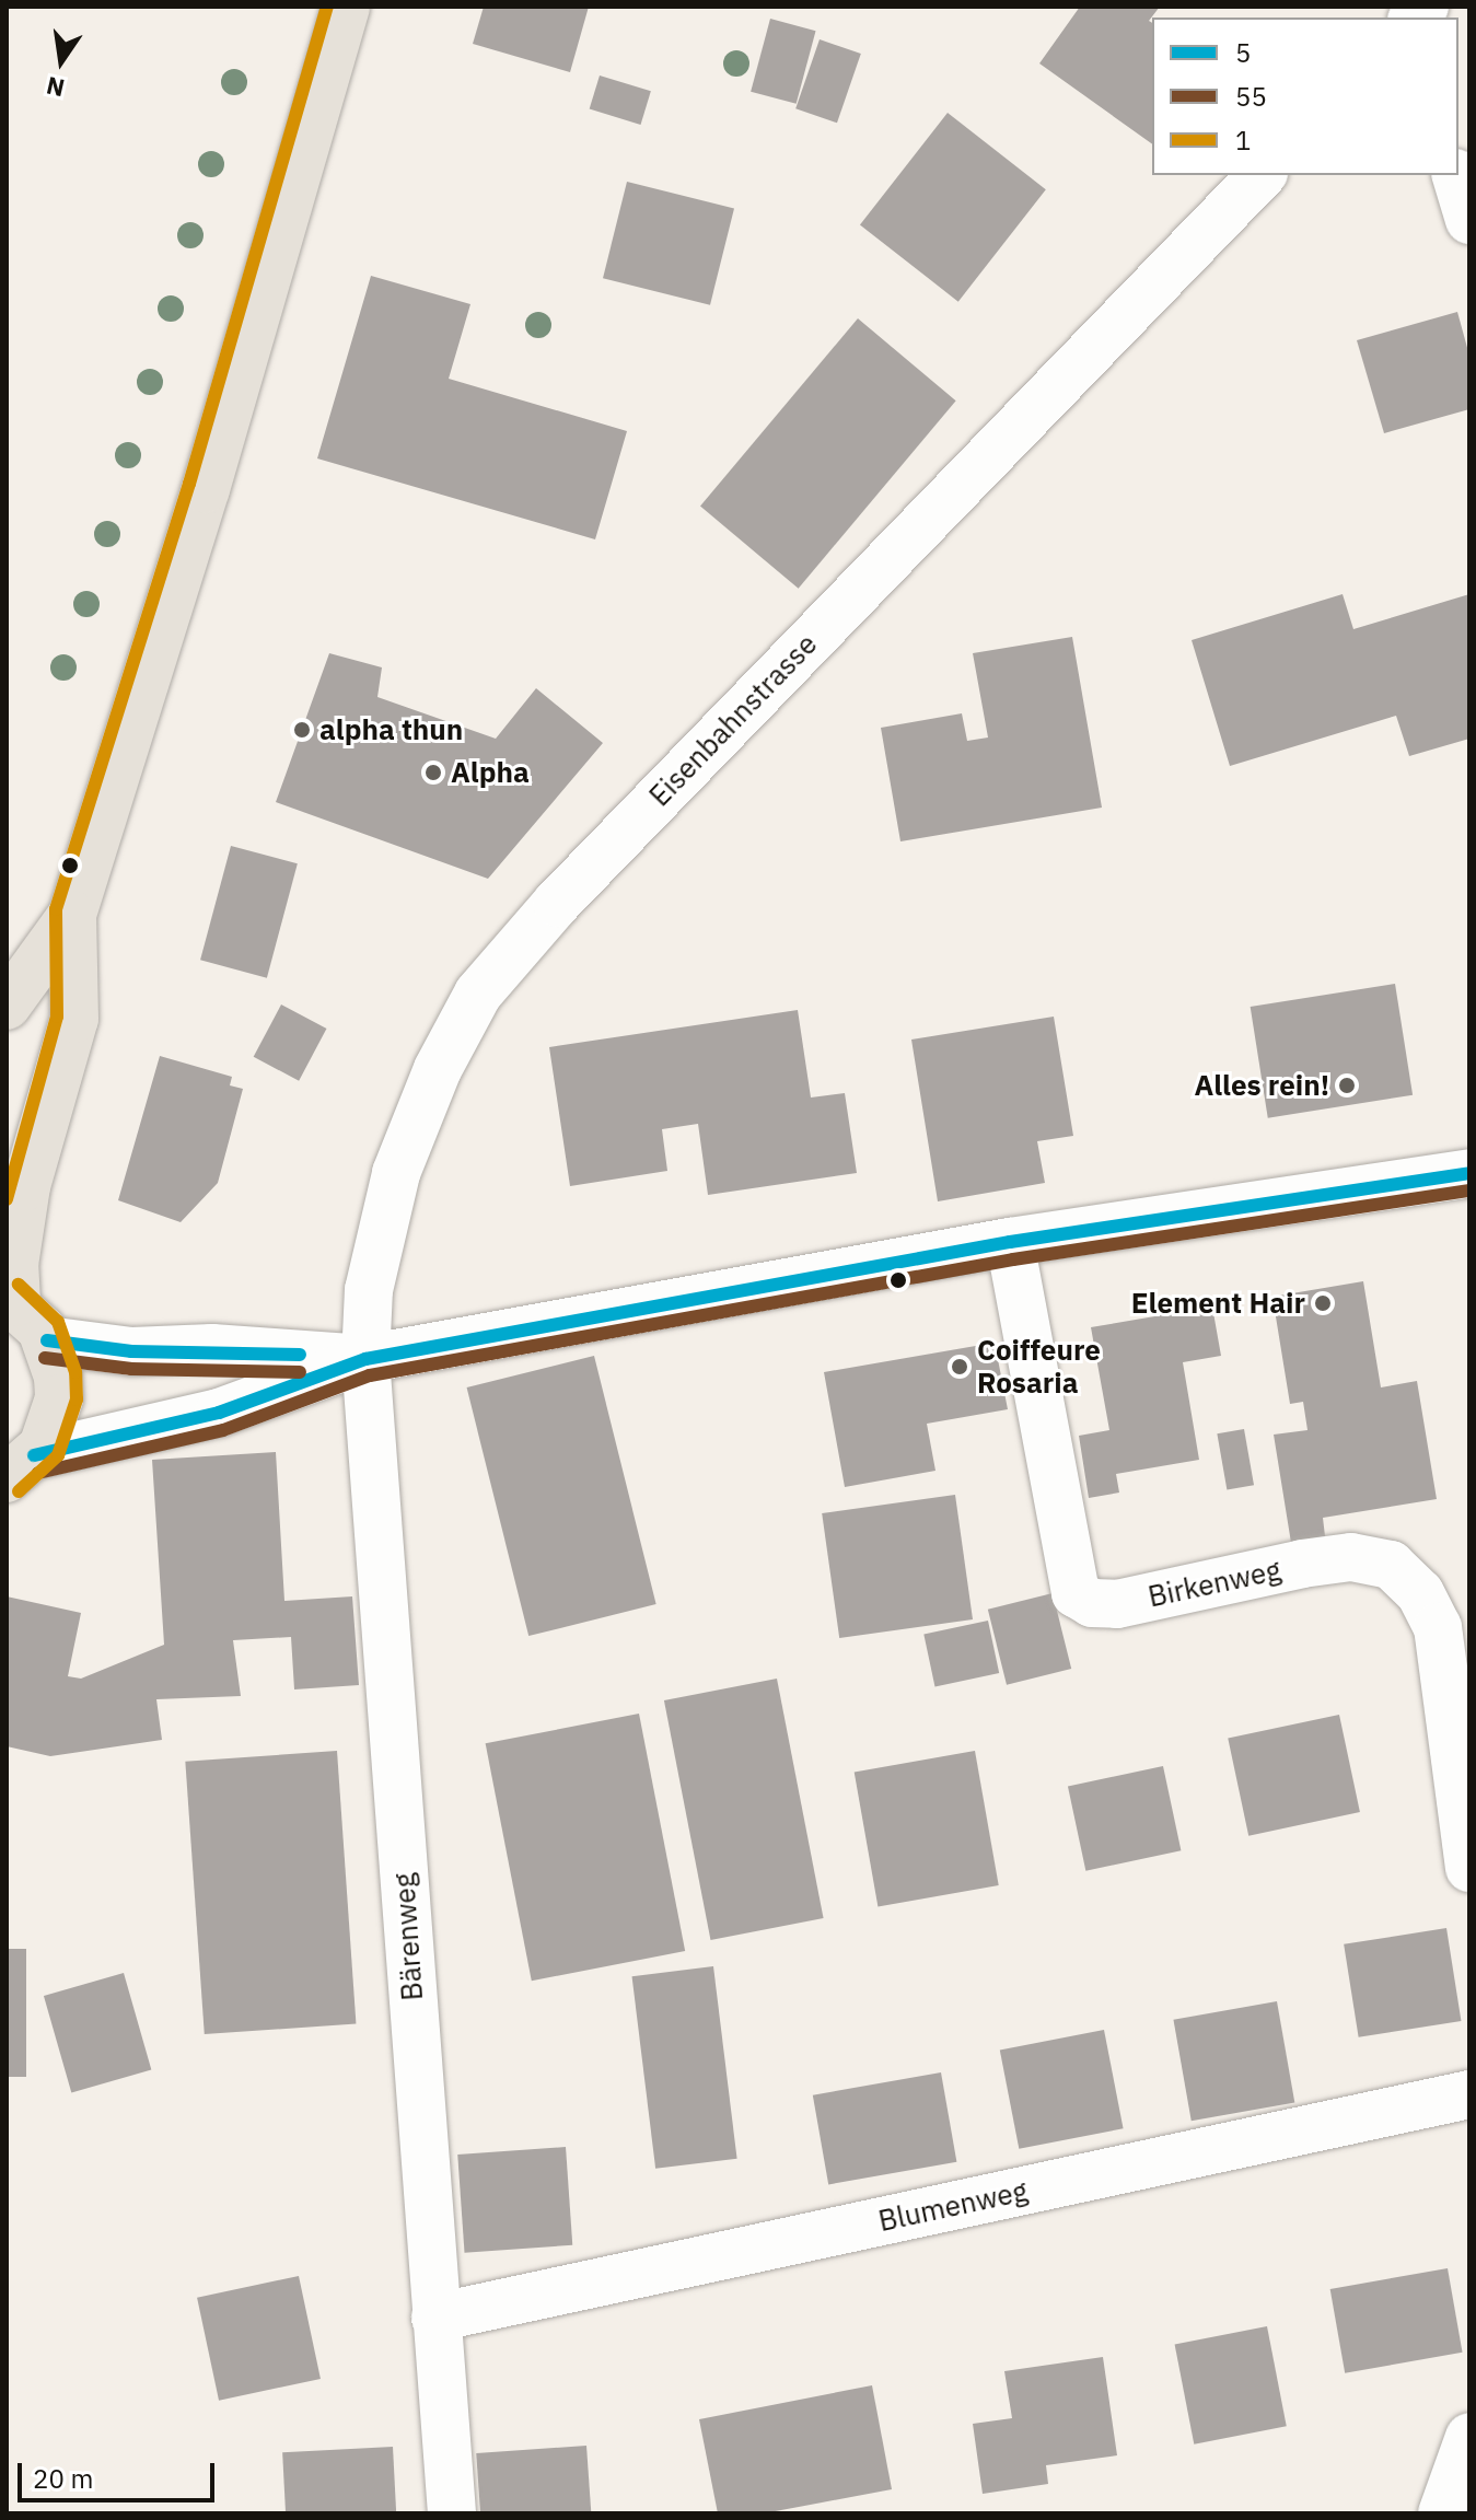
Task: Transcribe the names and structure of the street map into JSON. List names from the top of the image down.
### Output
{
  "streets": {
    "street": [
      "Eisenbahnstrasse",
      "Birkenweg",
      "Bärenweg",
      "Blumenweg"
    ]
  },
  "crossings": [
    ["Eisenbahnstrasse", "Bärenweg"],
    ["Bärenweg", "Blumenweg"]
  ],
  "places": [
    "alpha thun",
    "Alpha",
    "Alles rein!",
    "Element Hair",
    "Coiffeure Rosaria"
  ],
  "lines": ["transit line 1", "transit line 5", "transit line 55"],
  "legend": ["5", "55", "1"],
  "scale_bar": "20 m",
  "north": "bottom"
}
